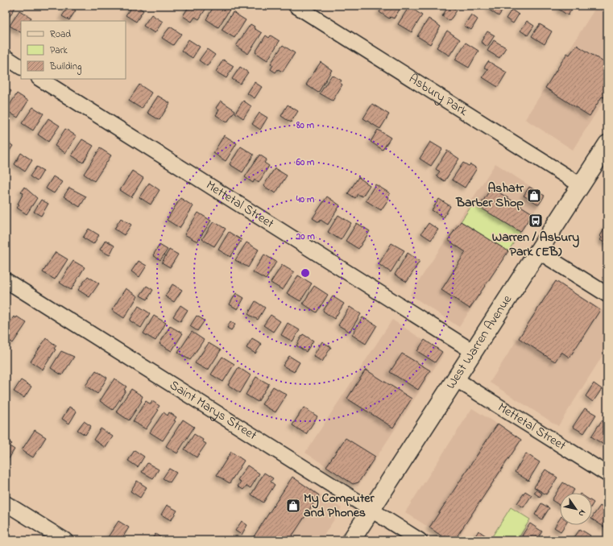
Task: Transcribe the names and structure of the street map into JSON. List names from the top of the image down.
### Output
{
  "streets": {
    "main road": ["West Warren Avenue"],
    "street": ["Asbury Park", "Mettetal Street", "Saint Marys Street"]
  },
  "crossings": [
    ["Asbury Park", "West Warren Avenue"],
    ["Mettetal Street", "West Warren Avenue"],
    ["West Warren Avenue", "Saint Marys Street"]
  ],
  "places": {
    "shop": ["Ashatr Barber Shop", "My Computer and Phones"],
    "bus stop": ["Warren / Asbury Park (EB)"]
  },
  "legend": ["Road", "Park", "Building"],
  "north": "bottom right",
  "rings": [
    "80 m",
    "60 m",
    "40 m",
    "20 m"
  ]
}
